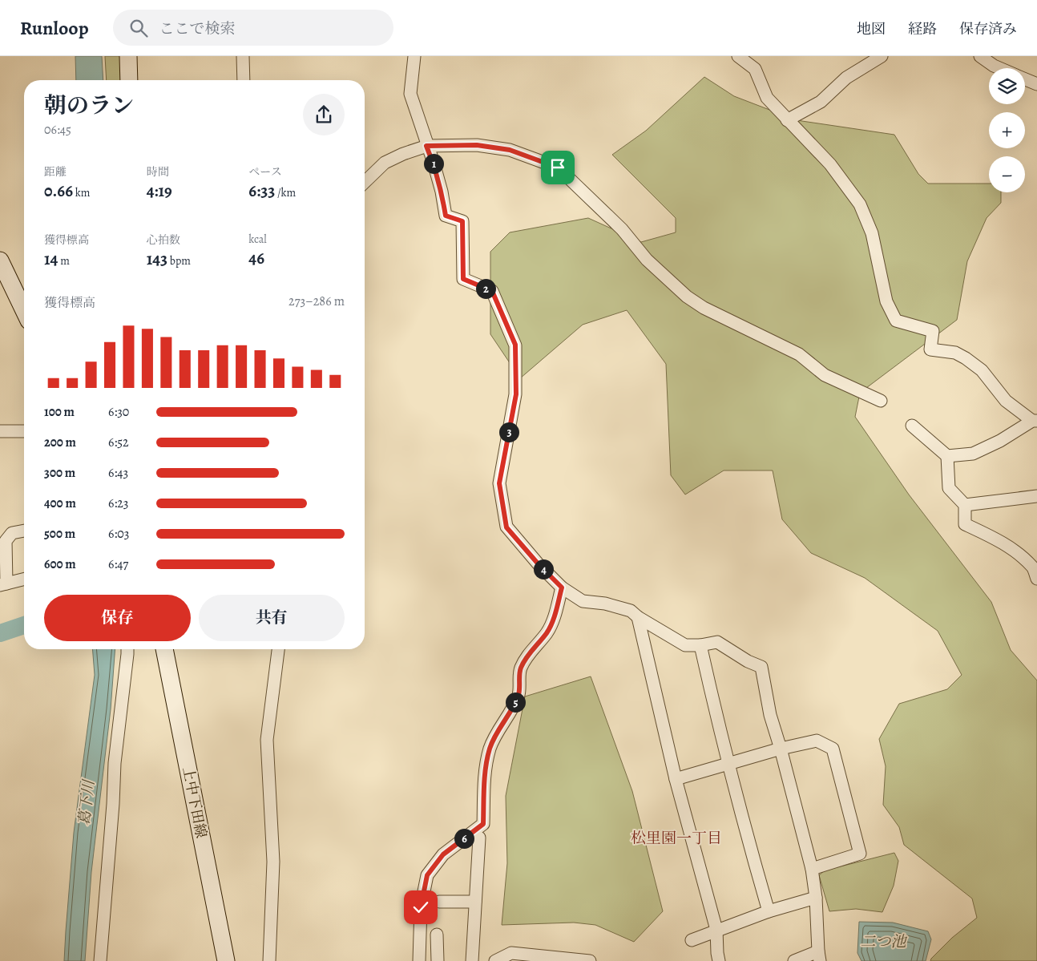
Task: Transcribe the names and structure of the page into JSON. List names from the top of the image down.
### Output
{
  "streets": {
    "main road": ["上中下田線"]
  },
  "districts": ["松里園一丁目"],
  "water": ["葛下川", "二つ池"],
  "page": {
    "header": "Runloop",
    "search": "ここで検索",
    "nav": ["地図", "経路", "保存済み"],
    "map_buttons": ["+", "−"],
    "heading": ["朝のラン", "06:45"],
    "stats": [
      ["距離", "0.66 km"],
      ["時間", "4:19"],
      ["ペース", "6:33 /km"],
      ["獲得標高", "14 m"],
      ["心拍数", "143 bpm"],
      ["kcal", "46"]
    ],
    "pins": [
      "1",
      "2",
      "3",
      "4",
      "5",
      "6"
    ],
    "chart": ["獲得標高", "273–286 m"],
    "list": [
      {
        "name": "100 m",
        "note": "6:30"
      },
      {
        "name": "200 m",
        "note": "6:52"
      },
      {
        "name": "300 m",
        "note": "6:43"
      },
      {
        "name": "400 m",
        "note": "6:23"
      },
      {
        "name": "500 m",
        "note": "6:03"
      },
      {
        "name": "600 m",
        "note": "6:47"
      }
    ],
    "buttons": ["保存", "共有"]
  }
}
